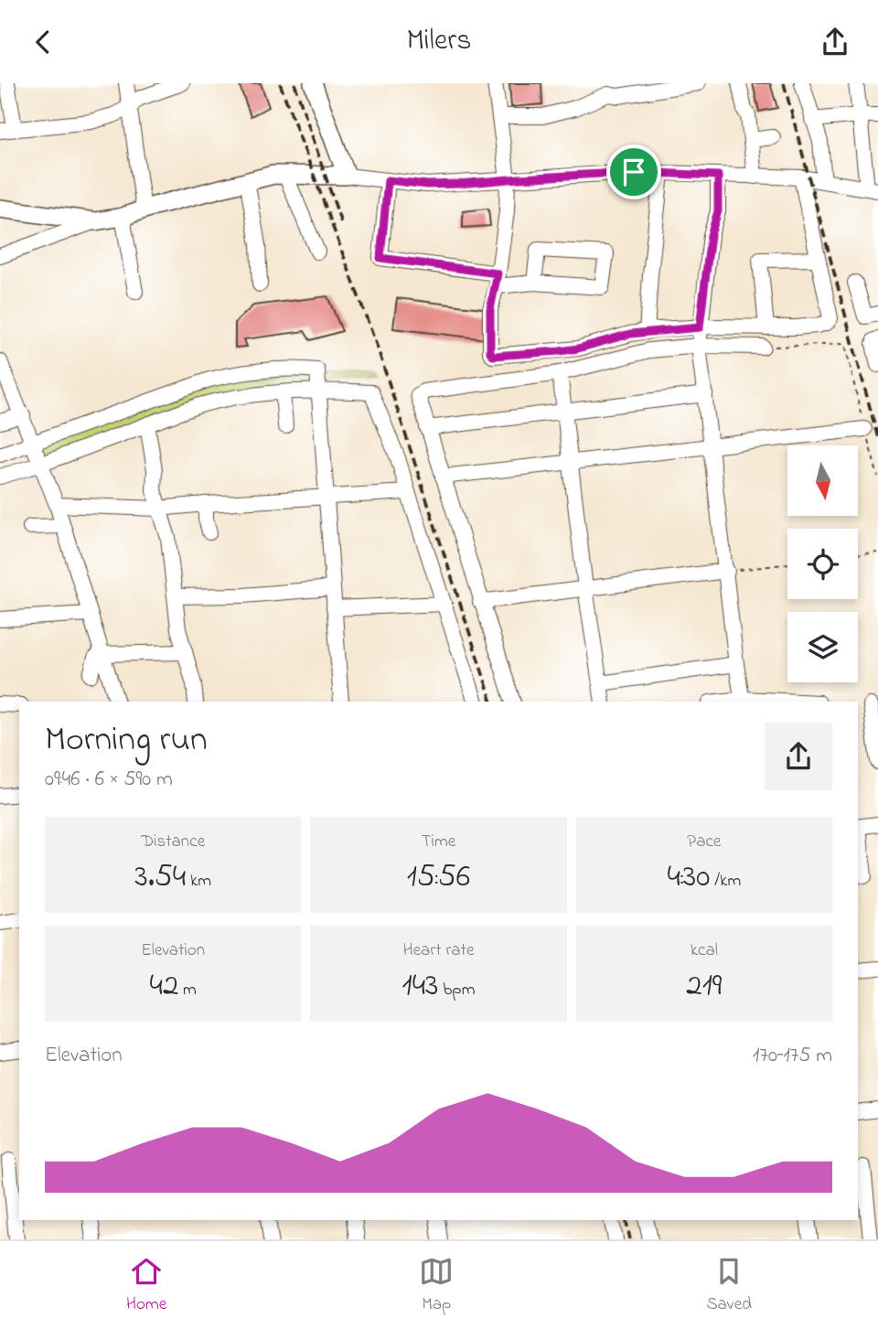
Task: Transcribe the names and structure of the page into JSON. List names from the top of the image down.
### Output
{
  "north": "bottom",
  "page": {
    "header": "Milers",
    "heading": ["Morning run", "09:46 · 6 × 590 m"],
    "stats": [
      ["Distance", "3.54 km"],
      ["Time", "15:56"],
      ["Pace", "4:30 /km"],
      ["Elevation", "42 m"],
      ["Heart rate", "143 bpm"],
      ["kcal", "219"]
    ],
    "chart": ["Elevation", "170–175 m"],
    "tabs": ["Home", "Map", "Saved"]
  }
}
